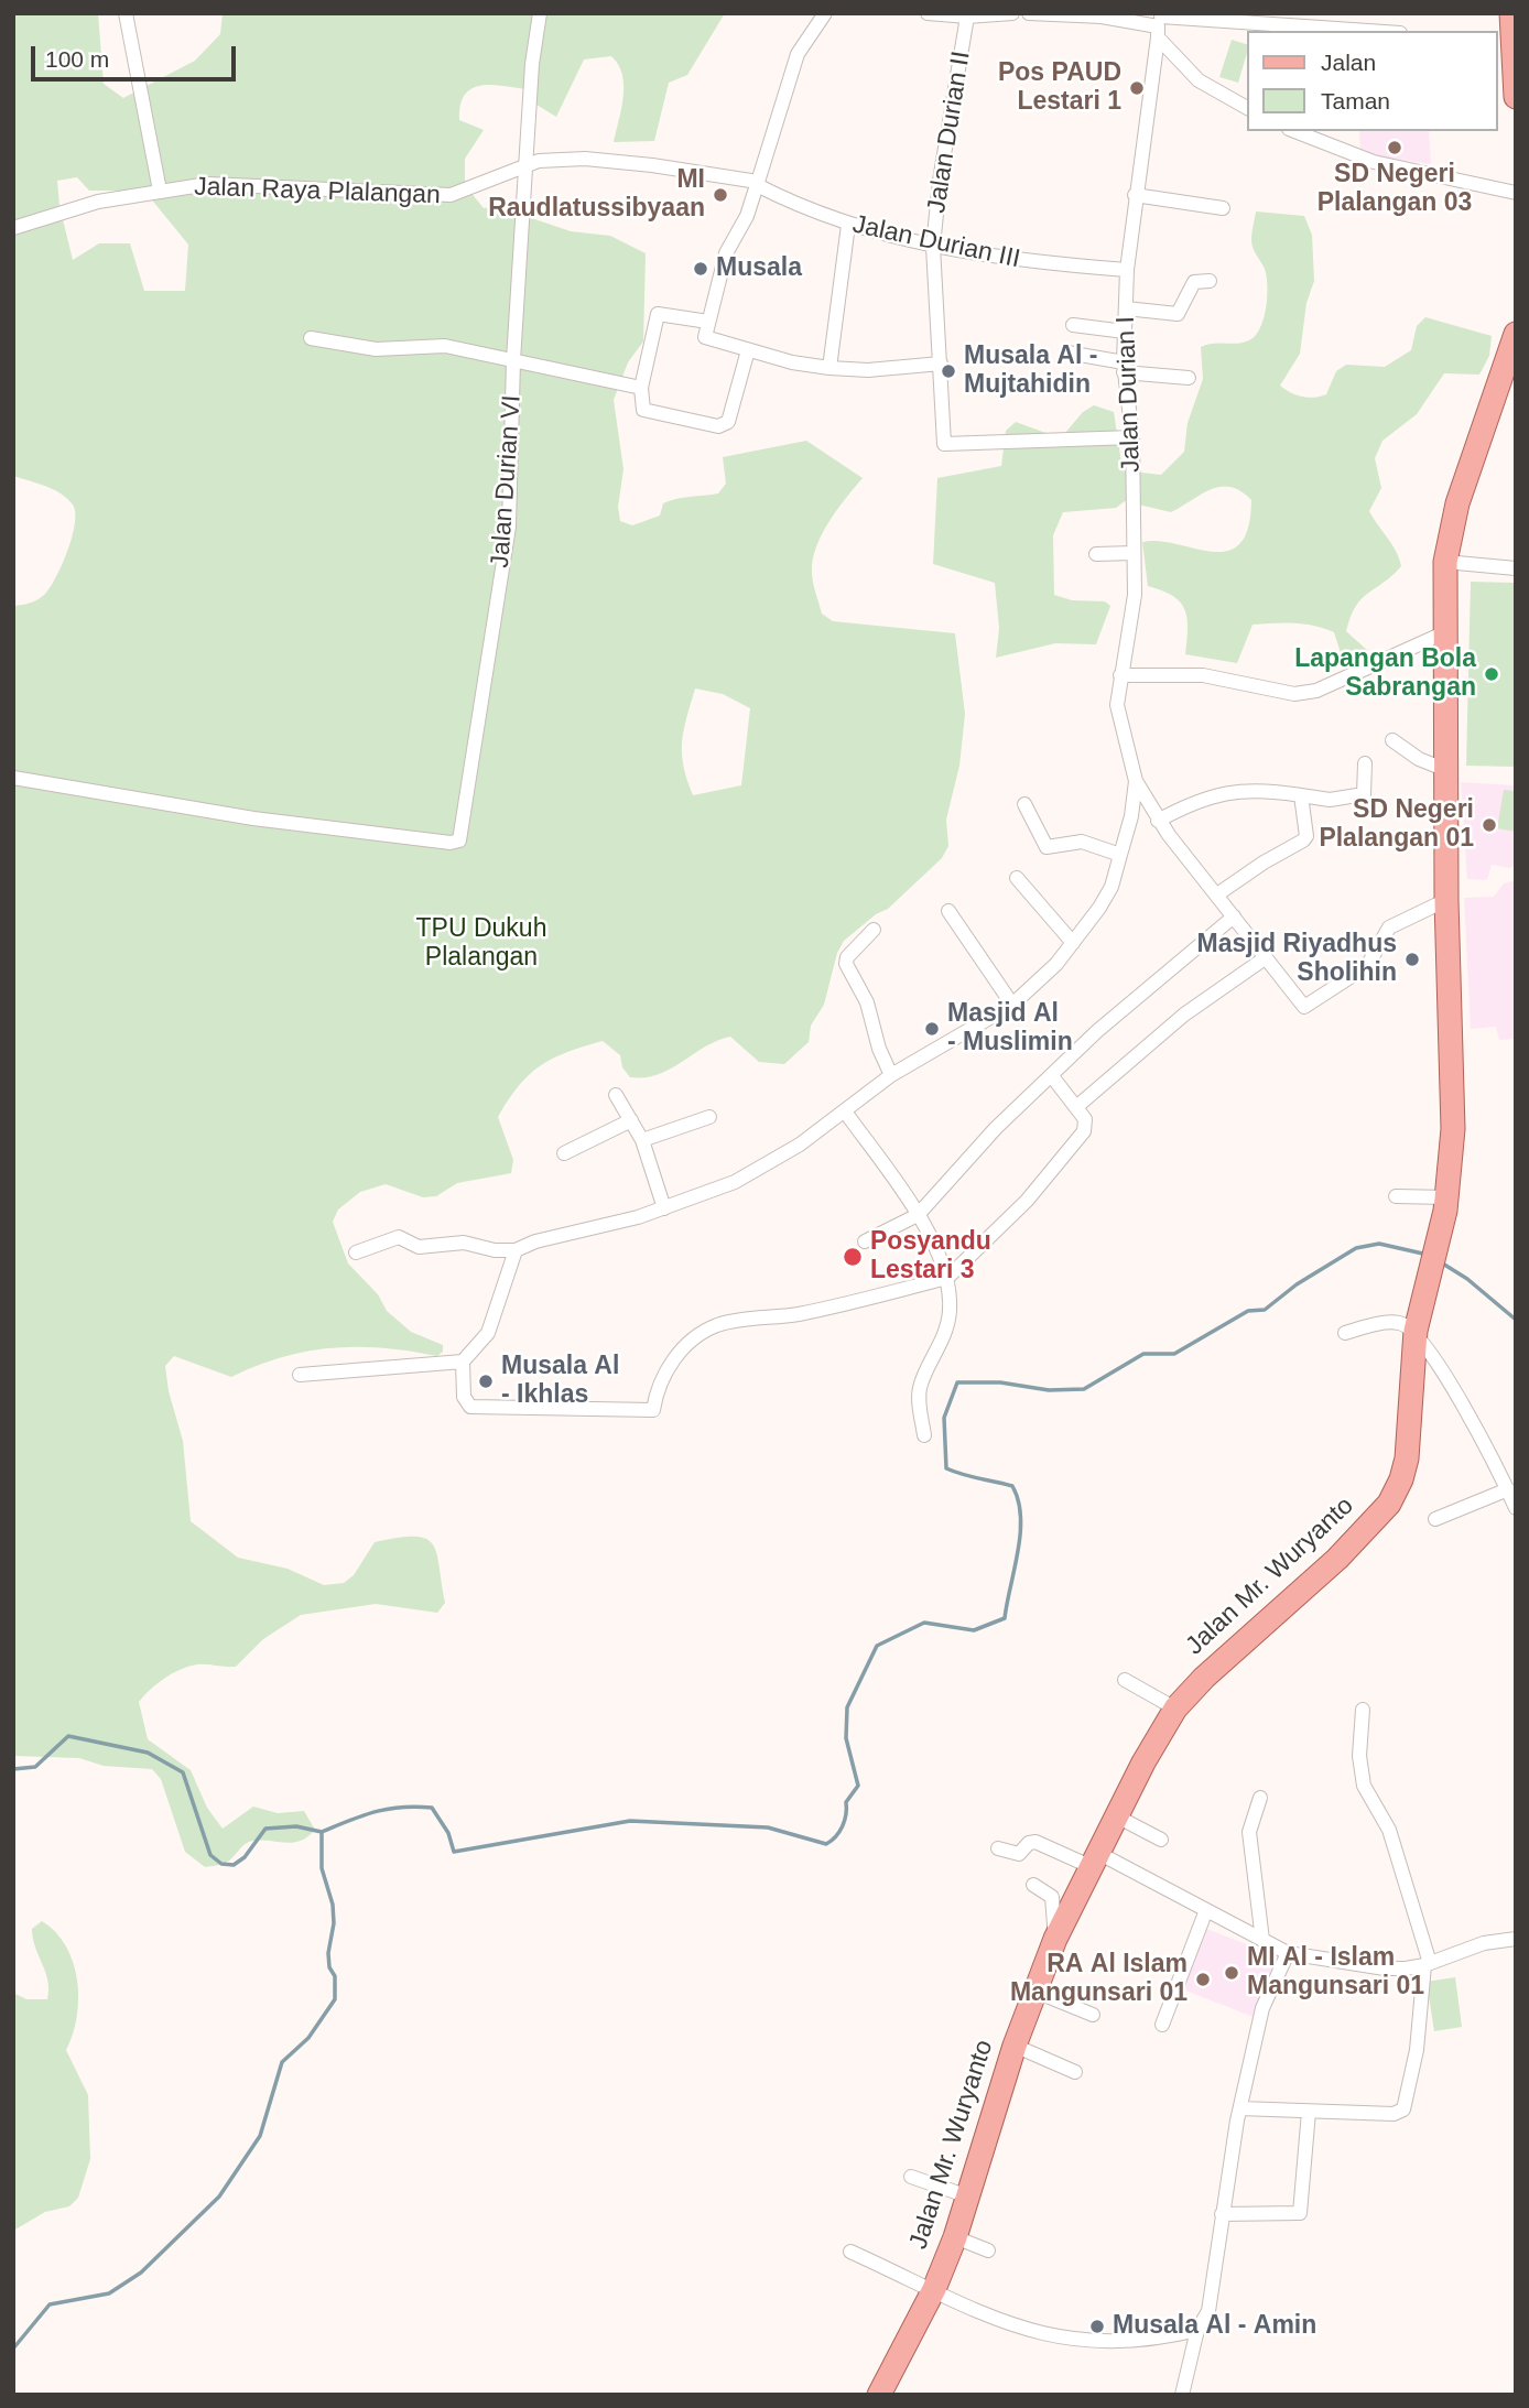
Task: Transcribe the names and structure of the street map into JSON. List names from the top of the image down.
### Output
{
  "streets": {
    "main road": ["Jalan Mr. Wuryanto"],
    "street": [
      "Jalan Durian II",
      "Jalan Raya Plalangan",
      "Jalan Durian III",
      "Jalan Durian I",
      "Jalan Durian VI"
    ]
  },
  "crossings": [
    ["Jalan Durian II", "Jalan Durian III"],
    ["Jalan Durian II", "Jalan Durian I"],
    ["Jalan Raya Plalangan", "Jalan Durian III"],
    ["Jalan Raya Plalangan", "Jalan Durian VI"],
    ["Jalan Durian III", "Jalan Durian I"]
  ],
  "parks": ["TPU Dukuh Plalangan"],
  "places": [
    "Pos PAUD Lestari 1",
    "SD Negeri Plalangan 03",
    "MI Raudlatussibyaan",
    "Musala",
    "Musala Al - Mujtahidin",
    "Lapangan Bola Sabrangan",
    "SD Negeri Plalangan 01",
    "Masjid Riyadhus Sholihin",
    "Masjid Al - Muslimin",
    "Posyandu Lestari 3",
    "Musala Al - Ikhlas",
    "MI Al - Islam Mangunsari 01",
    "RA Al Islam Mangunsari 01",
    "Musala Al - Amin"
  ],
  "legend": ["Jalan", "Taman"],
  "scale_bar": "100 m"
}
